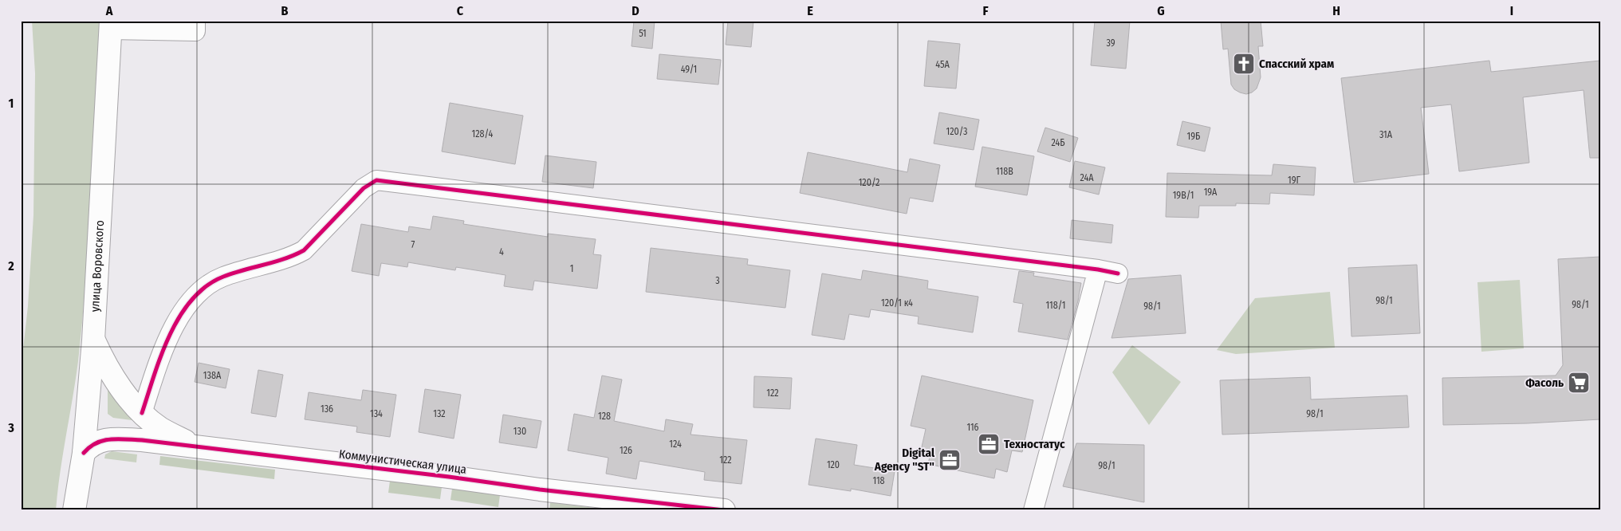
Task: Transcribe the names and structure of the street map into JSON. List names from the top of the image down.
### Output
{
  "streets": {
    "street": ["улица Воровского", "Коммунистическая улица"]
  },
  "crossings": [
    ["улица Воровского", "Коммунистическая улица"]
  ],
  "places": {
    "church": ["Спасский храм"],
    "supermarket": ["Фасоль"],
    "office": ["Техностатус", "Digital Agency \"ST\""]
  },
  "house_numbers": [
    "51",
    "39",
    "45А",
    "49/1",
    "120/3",
    "128/4",
    "31А",
    "19Б",
    "24Б",
    "118В",
    "24А",
    "19Г",
    "120/2",
    "19А",
    "19В/1",
    "7",
    "4",
    "1",
    "3",
    "98/1",
    "120/1 к4",
    "98/1",
    "118/1",
    "98/1",
    "138А",
    "122",
    "136",
    "134",
    "132",
    "98/1",
    "128",
    "116",
    "130",
    "124",
    "126",
    "122",
    "120",
    "98/1",
    "118"
  ],
  "grid": {
    "columns": [
      "A",
      "B",
      "C",
      "D",
      "E",
      "F",
      "G",
      "H",
      "I"
    ],
    "rows": ["1", "2", "3"]
  }
}
